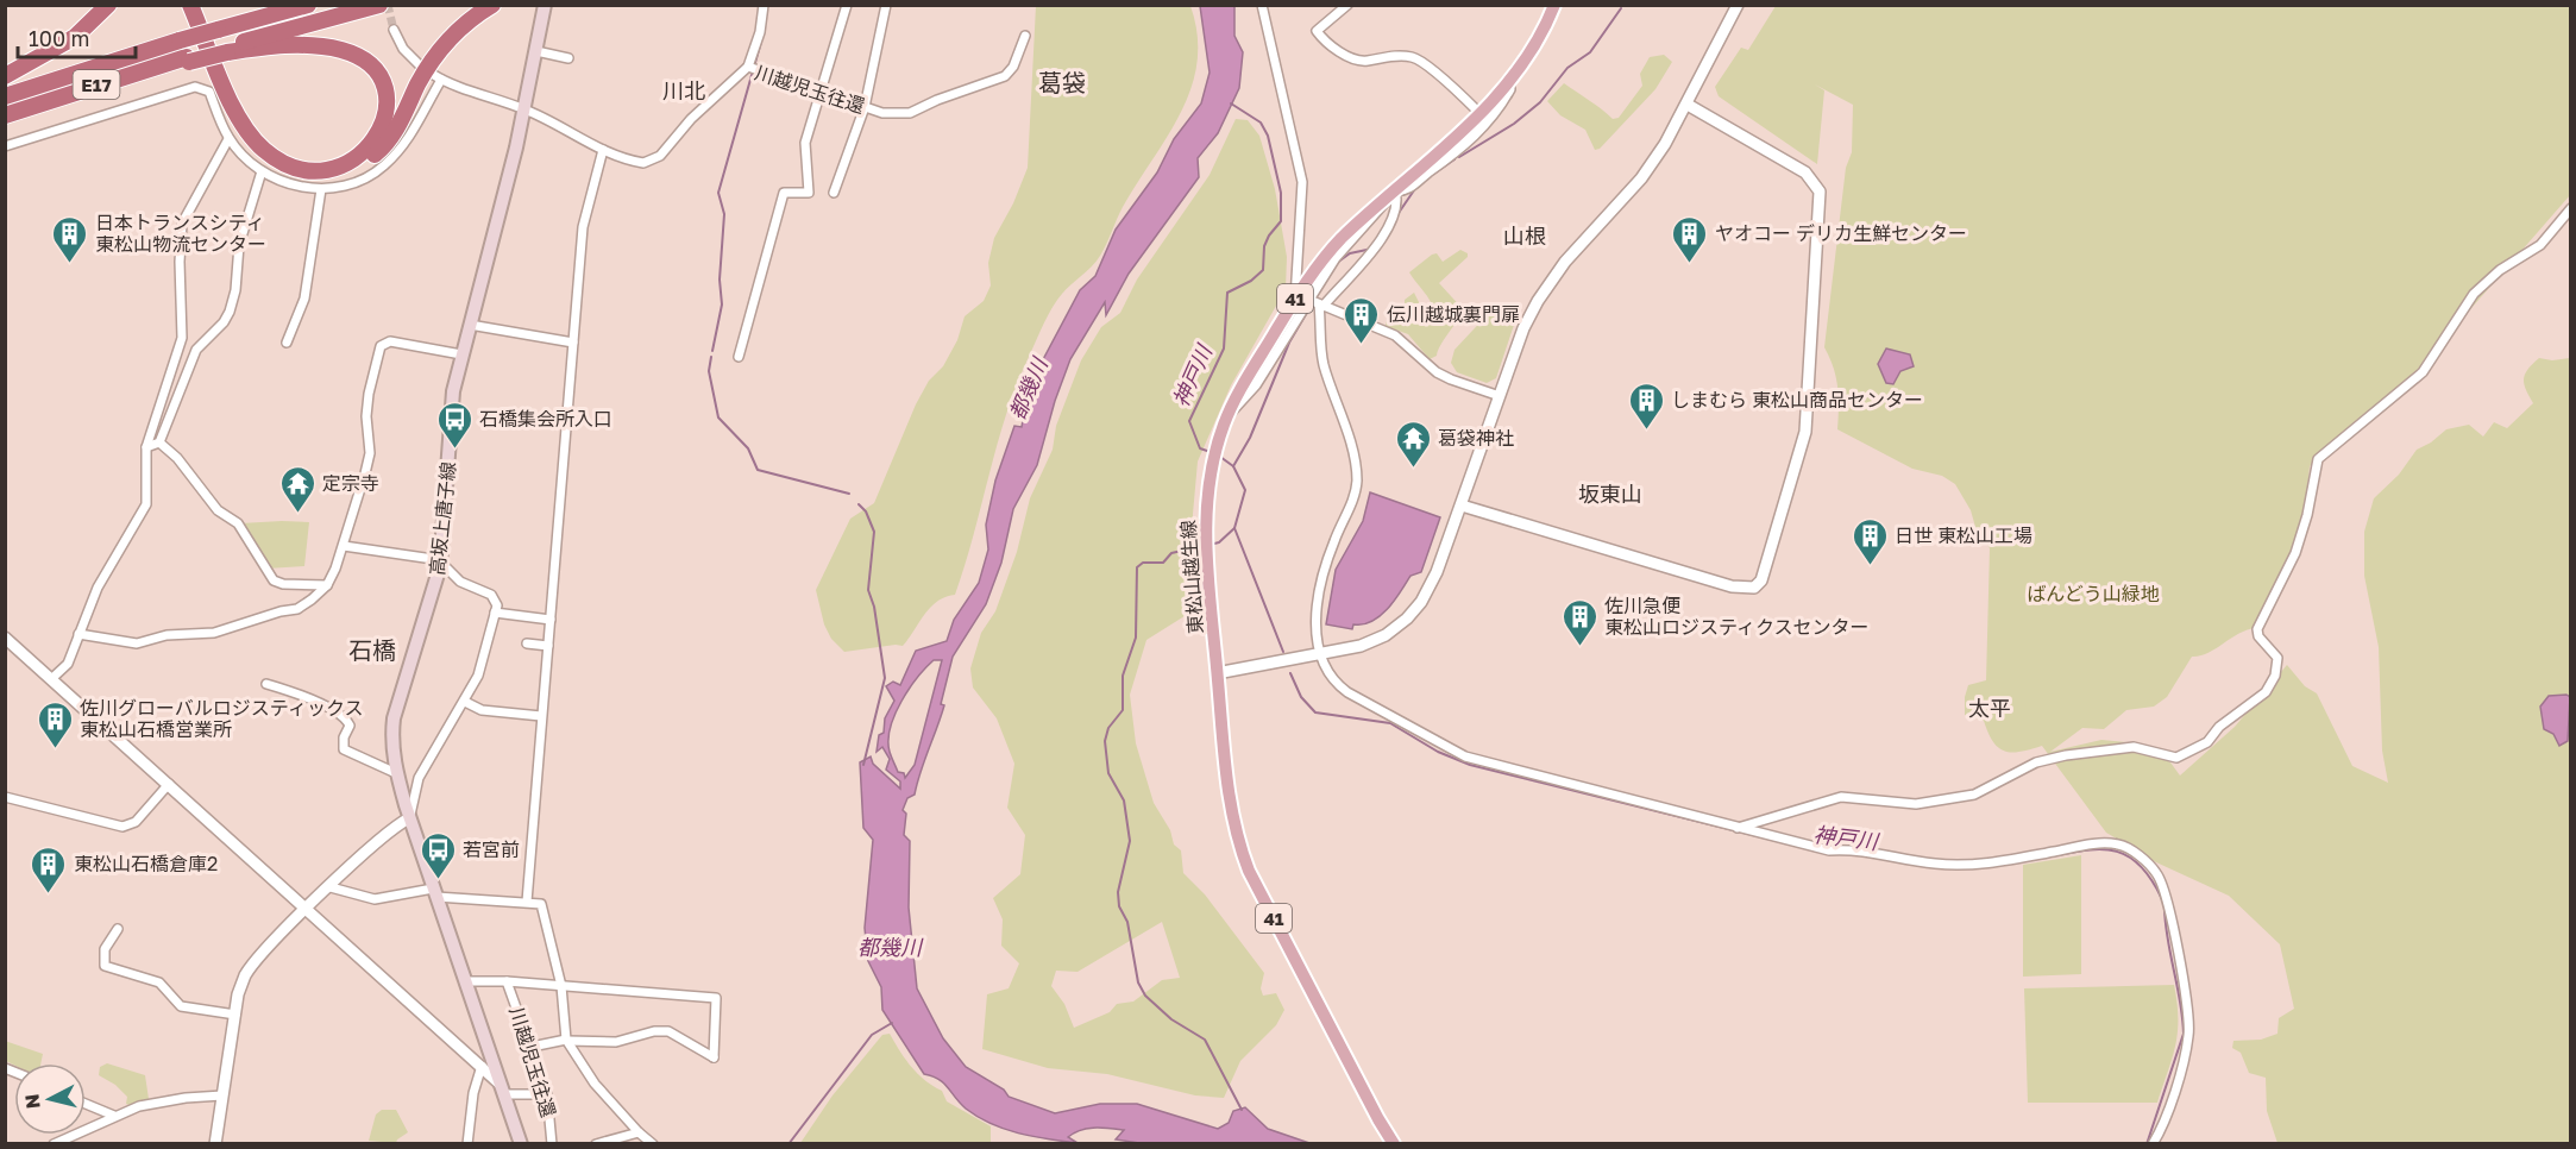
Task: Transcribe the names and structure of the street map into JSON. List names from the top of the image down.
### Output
{
  "streets": {
    "highway": ["E17"],
    "main road": ["41", "高坂上唐子線", "東松山越生線"],
    "street": ["川越児玉往還"]
  },
  "crossings": [
    ["川越児玉往還", "高坂上唐子線"]
  ],
  "districts": [
    "葛袋",
    "川北",
    "山根",
    "坂東山",
    "石橋",
    "太平"
  ],
  "water": ["神戸川", "都幾川"],
  "parks": ["ばんどう山緑地"],
  "places": {
    "building": [
      "日本トランスシティ 東松山物流センター",
      "ヤオコー デリカ生鮮センター",
      "伝川越城裏門扉",
      "しまむら 東松山商品センター",
      "日世 東松山工場",
      "佐川急便 東松山ロジスティクスセンター",
      "佐川グローバルロジスティックス 東松山石橋営業所",
      "東松山石橋倉庫2"
    ],
    "bus stop": ["石橋集会所入口", "若宮前"],
    "temple": ["葛袋神社", "定宗寺"]
  },
  "scale_bar": "100 m",
  "north": "left"
}
